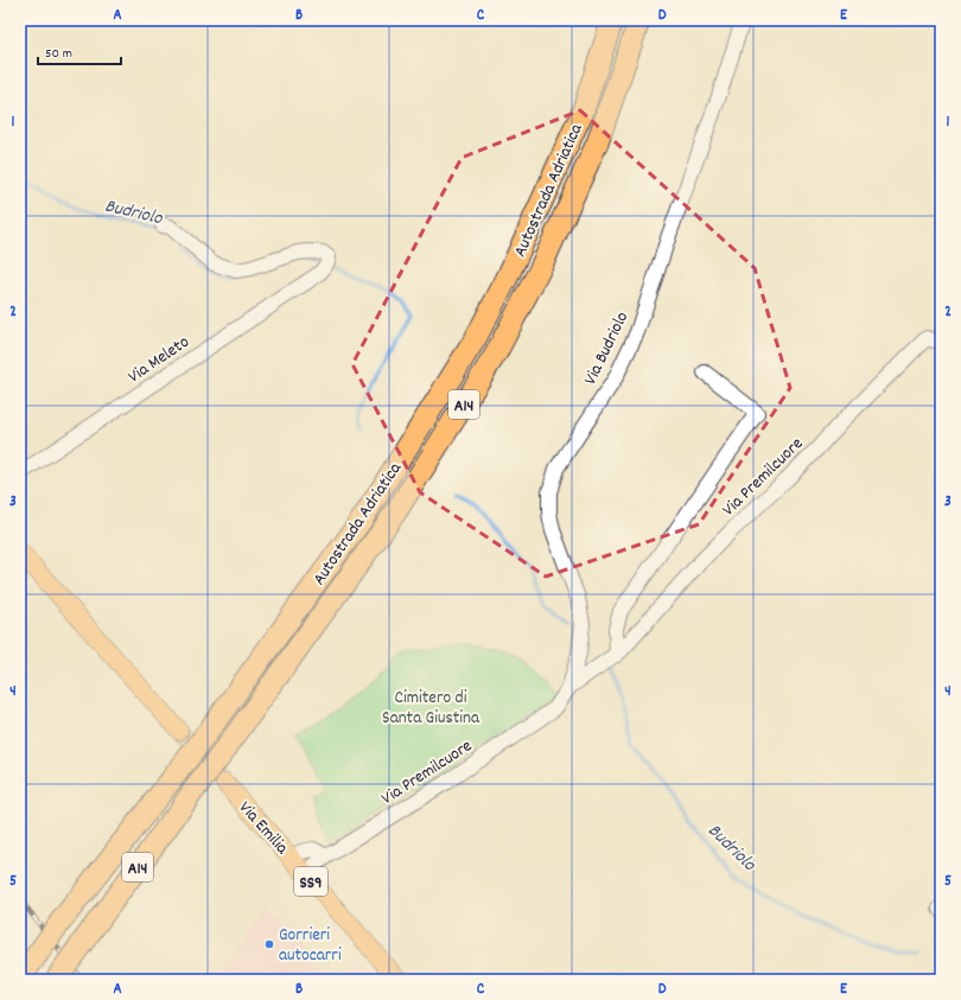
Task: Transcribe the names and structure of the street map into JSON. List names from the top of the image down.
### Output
{
  "streets": {
    "highway": ["Autostrada Adriatica", "A14"],
    "main road": ["Via Emilia", "SS9"],
    "street": ["Via Budriolo", "Via Meleto", "Via Premilcuore"]
  },
  "crossings": [
    ["Via Budriolo", "Via Premilcuore"],
    ["Via Premilcuore", "Via Emilia"]
  ],
  "water": ["Budriolo"],
  "parks": ["Cimitero di Santa Giustina"],
  "places": ["Gorrieri autocarri"],
  "scale_bar": "50 m",
  "grid": {
    "columns": [
      "A",
      "B",
      "C",
      "D",
      "E"
    ],
    "rows": [
      "1",
      "2",
      "3",
      "4",
      "5"
    ]
  }
}
